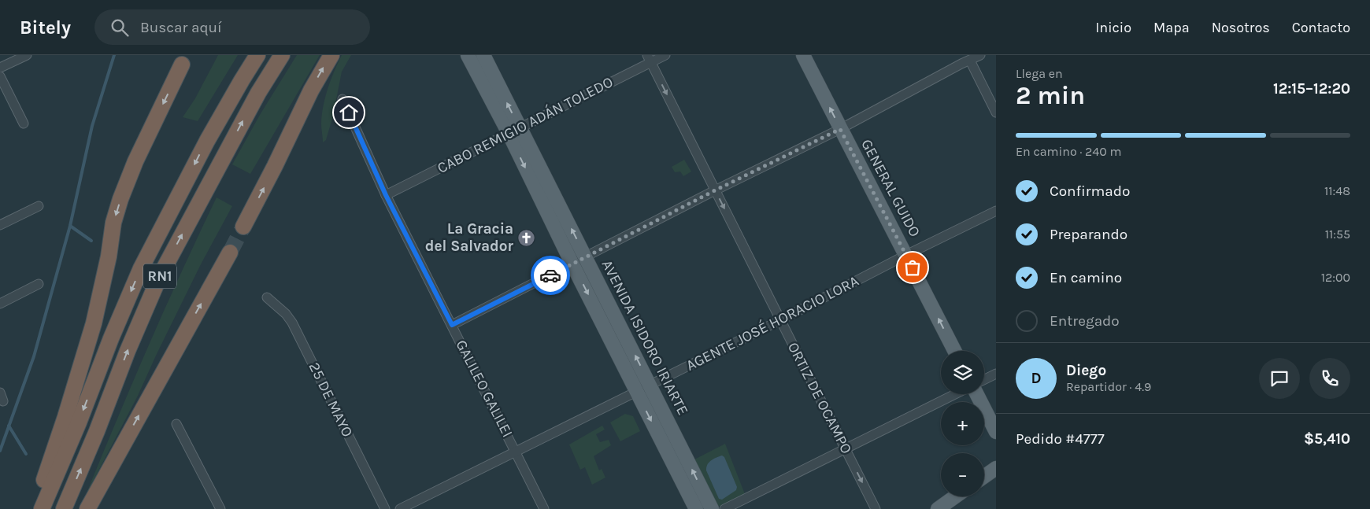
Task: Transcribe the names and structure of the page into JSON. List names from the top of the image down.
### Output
{
  "streets": {
    "highway": ["RN1"],
    "main road": ["GENERAL GUIDO", "AVENIDA ISIDORO IRIARTE"],
    "street": [
      "CABO REMIGIO ADÁN TOLEDO",
      "AGENTE JOSÉ HORACIO LORA",
      "GALILEO GALILEI",
      "ORTIZ DE OCAMPO",
      "25 DE MAYO"
    ]
  },
  "crossings": [
    ["CABO REMIGIO ADÁN TOLEDO", "AVENIDA ISIDORO IRIARTE"],
    ["CABO REMIGIO ADÁN TOLEDO", "GALILEO GALILEI"],
    ["CABO REMIGIO ADÁN TOLEDO", "ORTIZ DE OCAMPO"],
    ["GENERAL GUIDO", "AGENTE JOSÉ HORACIO LORA"],
    ["AGENTE JOSÉ HORACIO LORA", "AVENIDA ISIDORO IRIARTE"],
    ["AGENTE JOSÉ HORACIO LORA", "GALILEO GALILEI"],
    ["AGENTE JOSÉ HORACIO LORA", "ORTIZ DE OCAMPO"]
  ],
  "one_way": ["GENERAL GUIDO", "ORTIZ DE OCAMPO"],
  "places": {
    "church": ["La Gracia del Salvador"]
  },
  "page": {
    "header": "Bitely",
    "search": "Buscar aquí",
    "nav": [
      "Inicio",
      "Mapa",
      "Nosotros",
      "Contacto"
    ],
    "heading": ["2 min", "Llega en", "12:15–12:20"],
    "panel": [
      "Diego",
      "Repartidor · 4.9",
      "Pedido #4777",
      "$5,410"
    ],
    "bar": "En camino · 240 m",
    "list": [
      ["Confirmado", "11:48"],
      ["Preparando", "11:55"],
      ["En camino", "12:00"],
      "Entregado"
    ],
    "map_buttons": ["+", "−"],
    "round": "D"
  }
}
